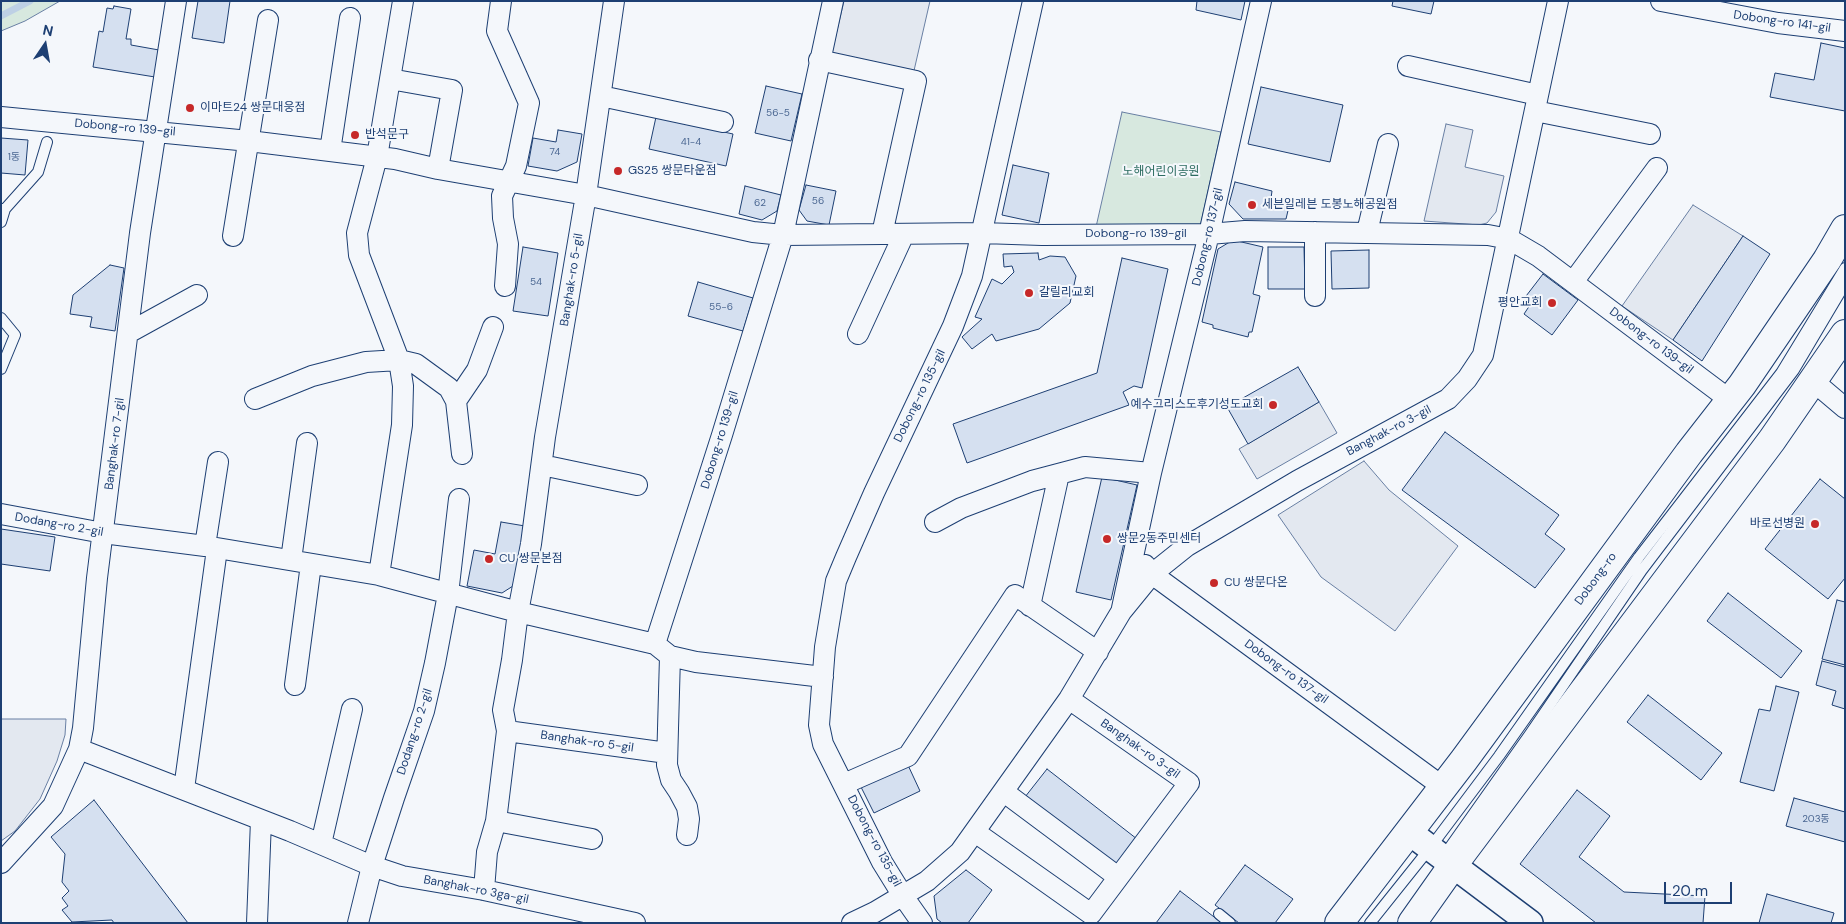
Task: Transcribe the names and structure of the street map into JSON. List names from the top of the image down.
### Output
{
  "streets": {
    "main road": ["Dobong-ro"],
    "street": [
      "Dobong-ro 141-gil",
      "Dobong-ro 139-gil",
      "Dobong-ro 137-gil",
      "Banghak-ro 5-gil",
      "Dobong-ro 135-gil",
      "Banghak-ro 3-gil",
      "Banghak-ro 7-gil",
      "Dodang-ro 2-gil",
      "Banghak-ro 3ga-gil"
    ]
  },
  "crossings": [
    ["Dobong-ro 139-gil", "Dobong-ro 137-gil"],
    ["Dobong-ro 139-gil", "Banghak-ro 5-gil"],
    ["Dobong-ro 139-gil", "Dobong-ro 135-gil"],
    ["Dobong-ro 139-gil", "Banghak-ro 3-gil"],
    ["Dobong-ro 139-gil", "Banghak-ro 7-gil"],
    ["Dobong-ro 139-gil", "Dodang-ro 2-gil"],
    ["Dobong-ro 139-gil", "Dobong-ro"],
    ["Dobong-ro 137-gil", "Banghak-ro 3-gil"],
    ["Dobong-ro 137-gil", "Dobong-ro"],
    ["Banghak-ro 5-gil", "Dodang-ro 2-gil"],
    ["Banghak-ro 5-gil", "Banghak-ro 3ga-gil"],
    ["Dobong-ro 135-gil", "Banghak-ro 3-gil"],
    ["Dobong-ro 135-gil", "Dodang-ro 2-gil"],
    ["Banghak-ro 7-gil", "Dodang-ro 2-gil"],
    ["Banghak-ro 7-gil", "Banghak-ro 3ga-gil"],
    ["Dodang-ro 2-gil", "Banghak-ro 3ga-gil"]
  ],
  "parks": ["노해어린이공원"],
  "places": [
    "이마트24 쌍문대웅점",
    "반석문구",
    "GS25 쌍문타운점",
    "세븐일레븐 도봉노해공원점",
    "갈릴리교회",
    "평안교회",
    "예수그리스도후기성도교회",
    "바로선병원",
    "쌍문2동주민센터",
    "CU 쌍문본점",
    "CU 쌍문다온"
  ],
  "house_numbers": [
    "56-5",
    "41-4",
    "74",
    "1동",
    "56",
    "62",
    "54",
    "55-6",
    "203동"
  ],
  "scale_bar": "20 m",
  "north": "top"
}
